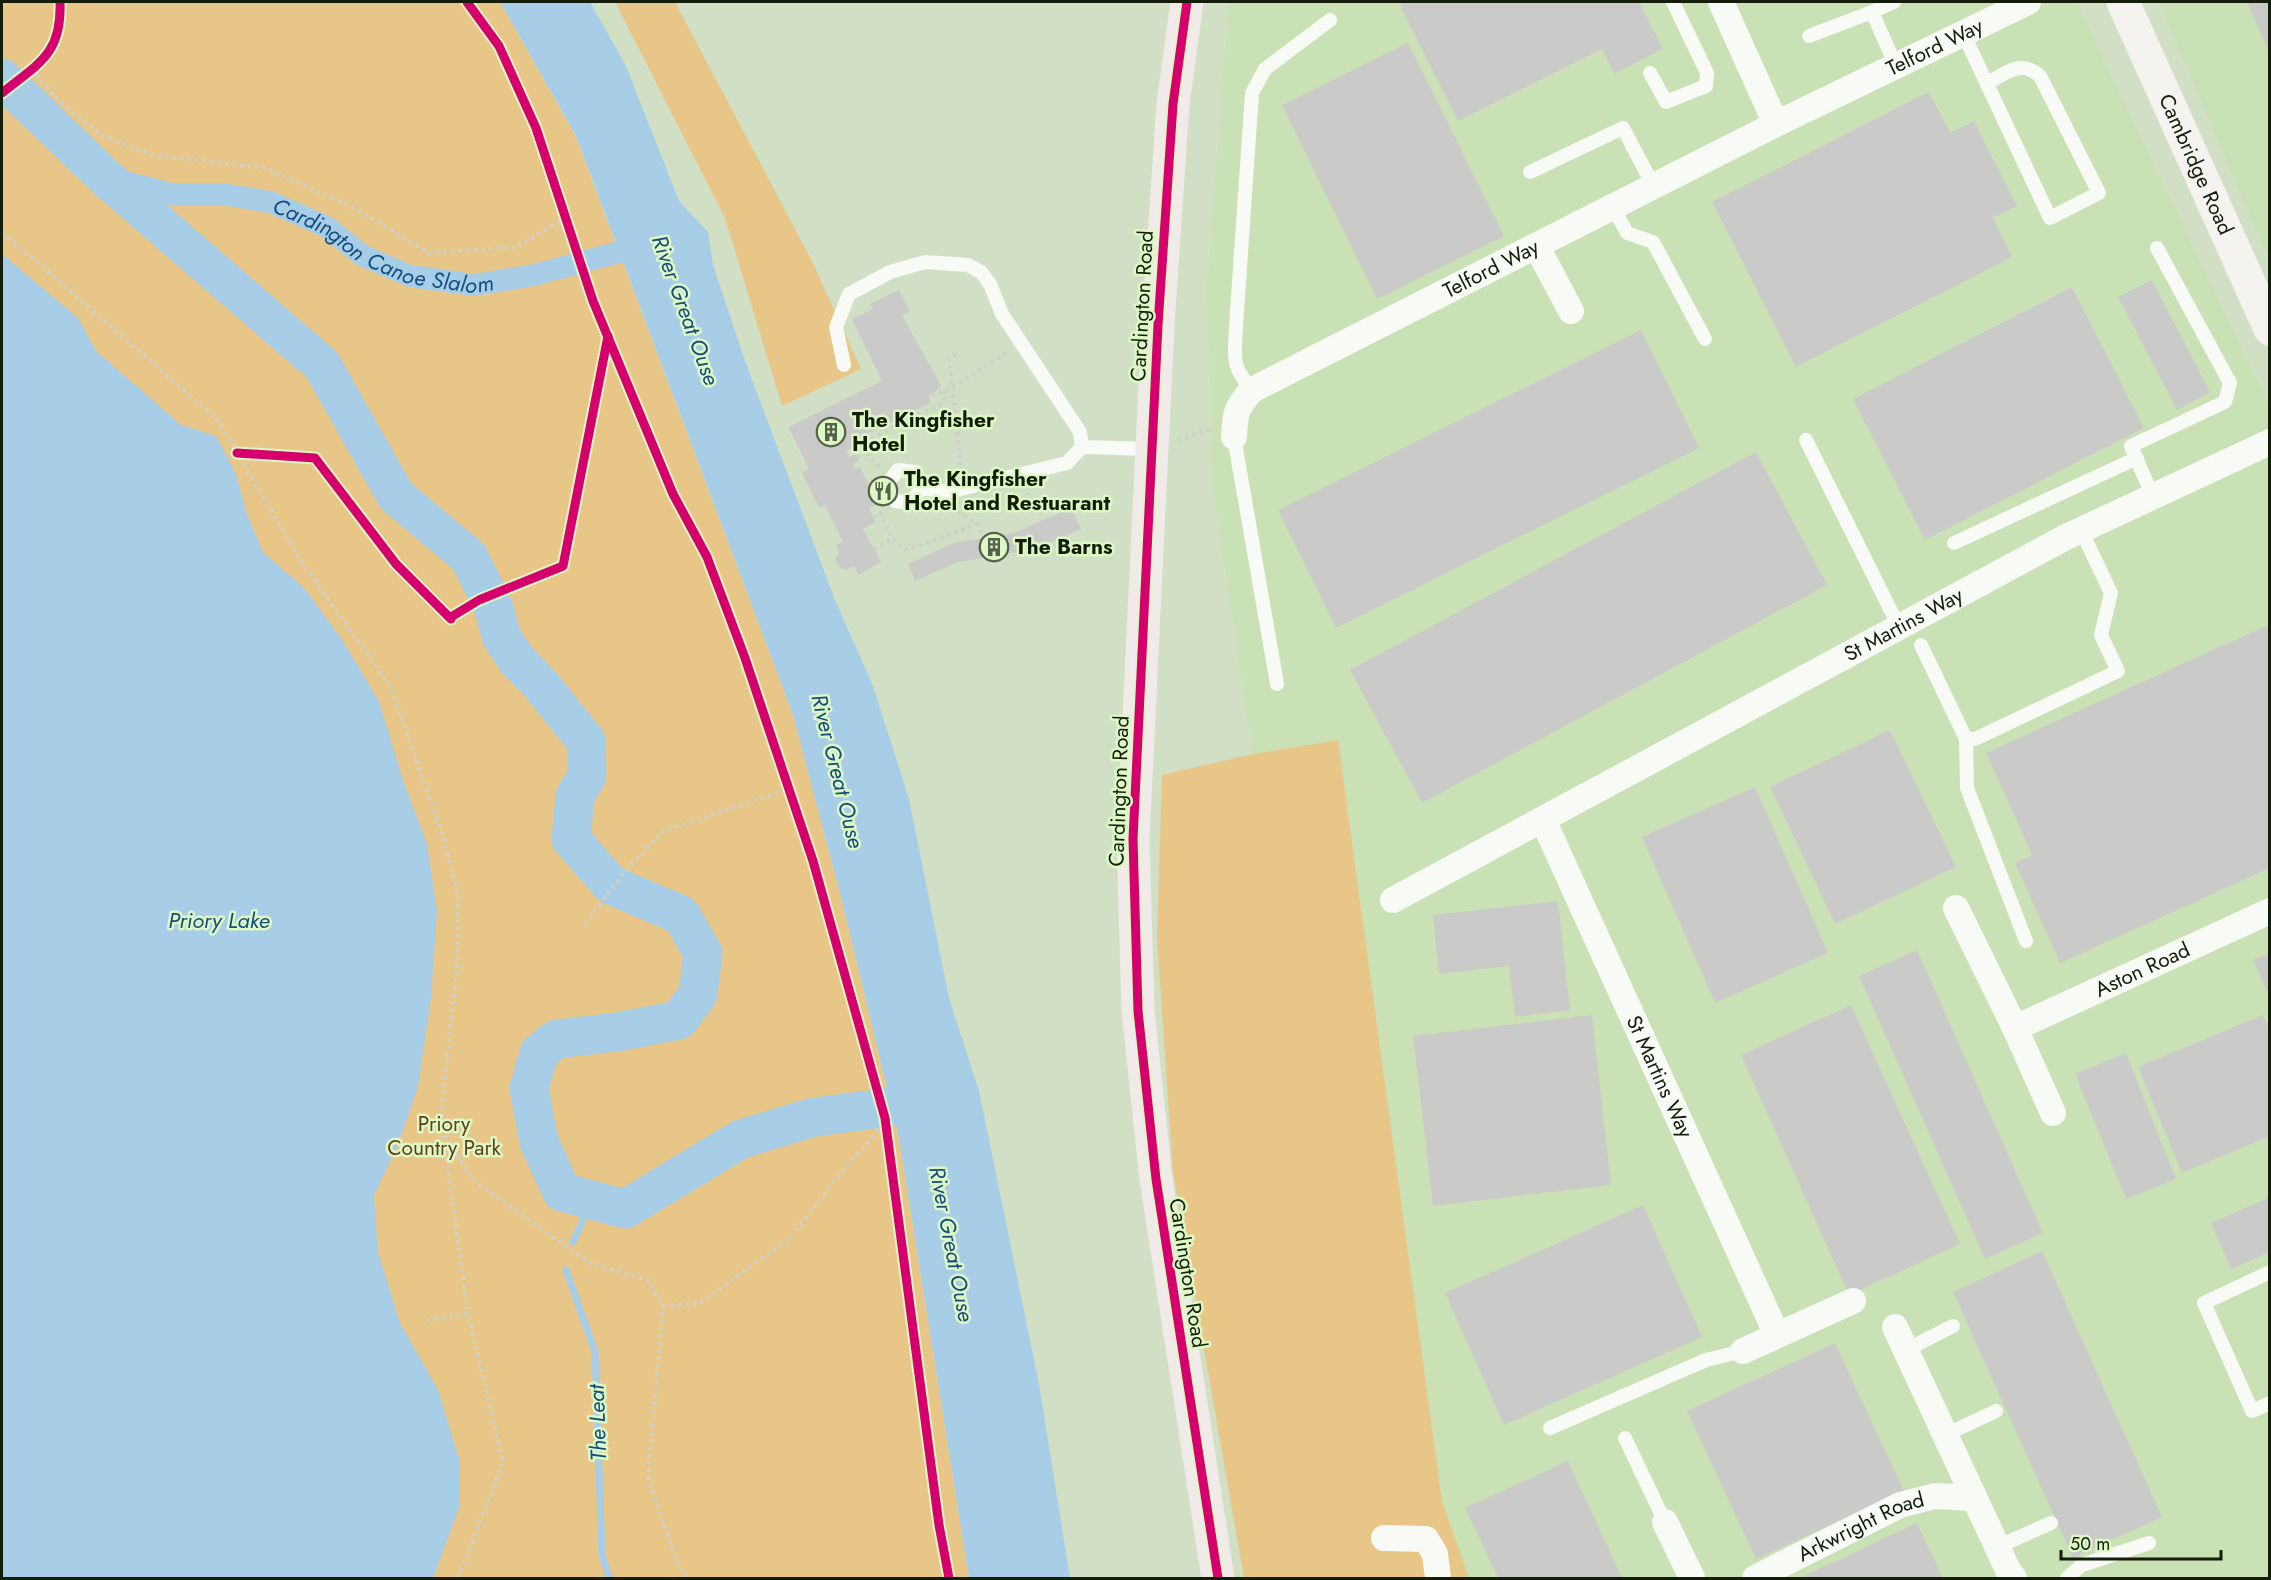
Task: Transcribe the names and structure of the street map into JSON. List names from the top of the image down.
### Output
{
  "streets": {
    "main road": ["Cardington Road"],
    "street": [
      "Telford Way",
      "Cambridge Road",
      "St Martins Way",
      "Aston Road",
      "Arkwright Road"
    ]
  },
  "water": [
    "Cardington Canoe Slalom",
    "River Great Ouse",
    "Priory Lake",
    "The Leat"
  ],
  "parks": ["Priory Country Park"],
  "places": {
    "building": ["The Kingfisher Hotel", "The Barns"],
    "restaurant": ["The Kingfisher Hotel and Restuarant"]
  },
  "scale_bar": "50 m"
}
